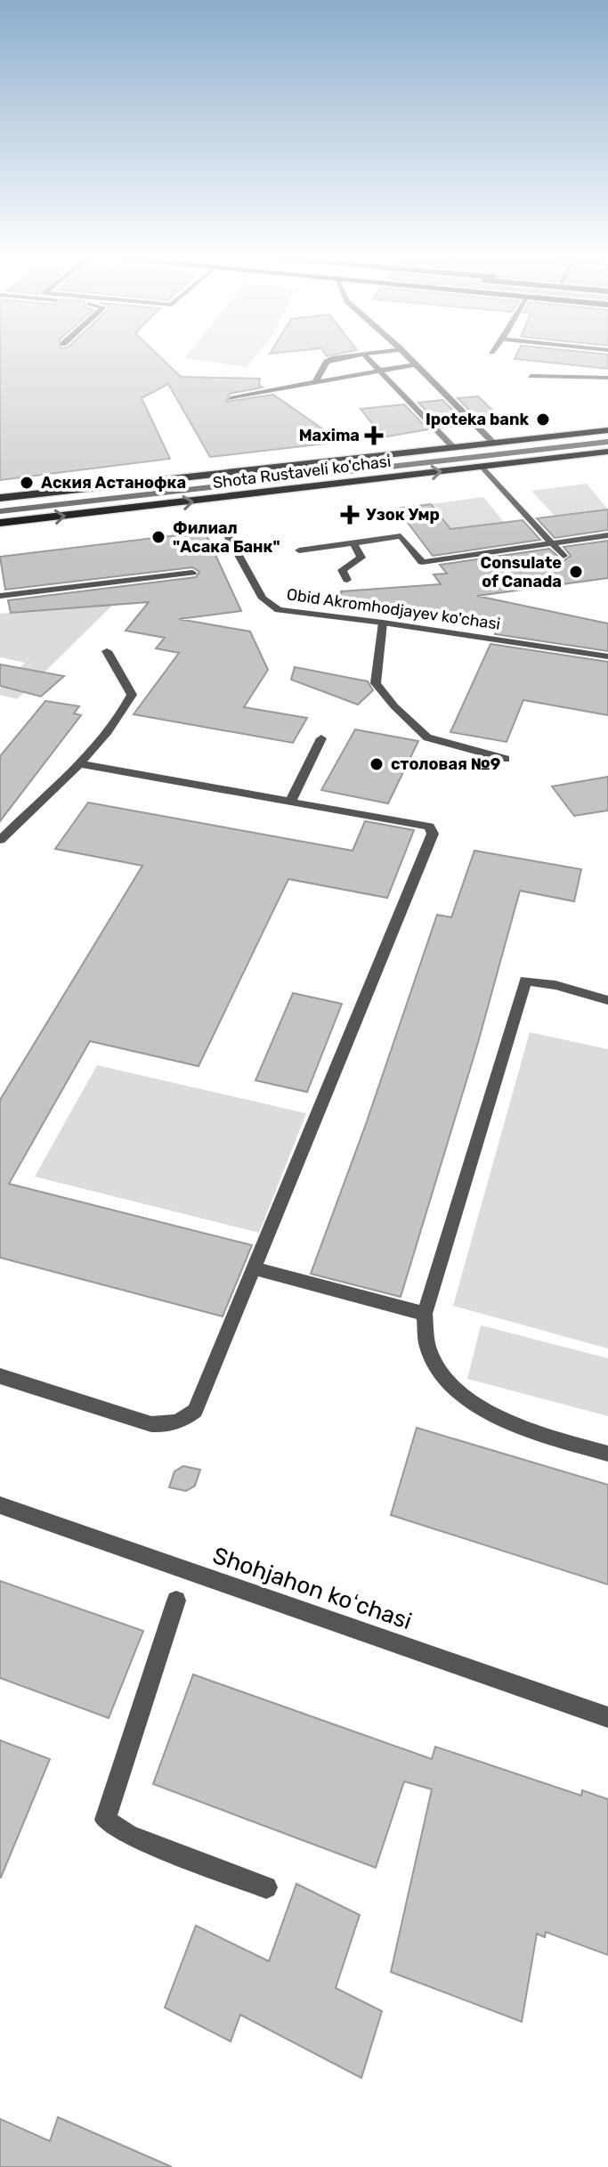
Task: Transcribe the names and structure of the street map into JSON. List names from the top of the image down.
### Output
{
  "streets": {
    "main road": ["Shota Rustaveli ko'chasi"],
    "street": ["Obid Akromhodjayev ko'chasi", "Shohjahon koʻchasi"]
  },
  "places": {
    "other": [
      "Ipoteka bank",
      "Аския Астанофка",
      "Филиал \"Асака Банк\"",
      "Consulate of Canada",
      "столовая №9"
    ],
    "health": ["Maxima", "Узок Умр"]
  }
}
